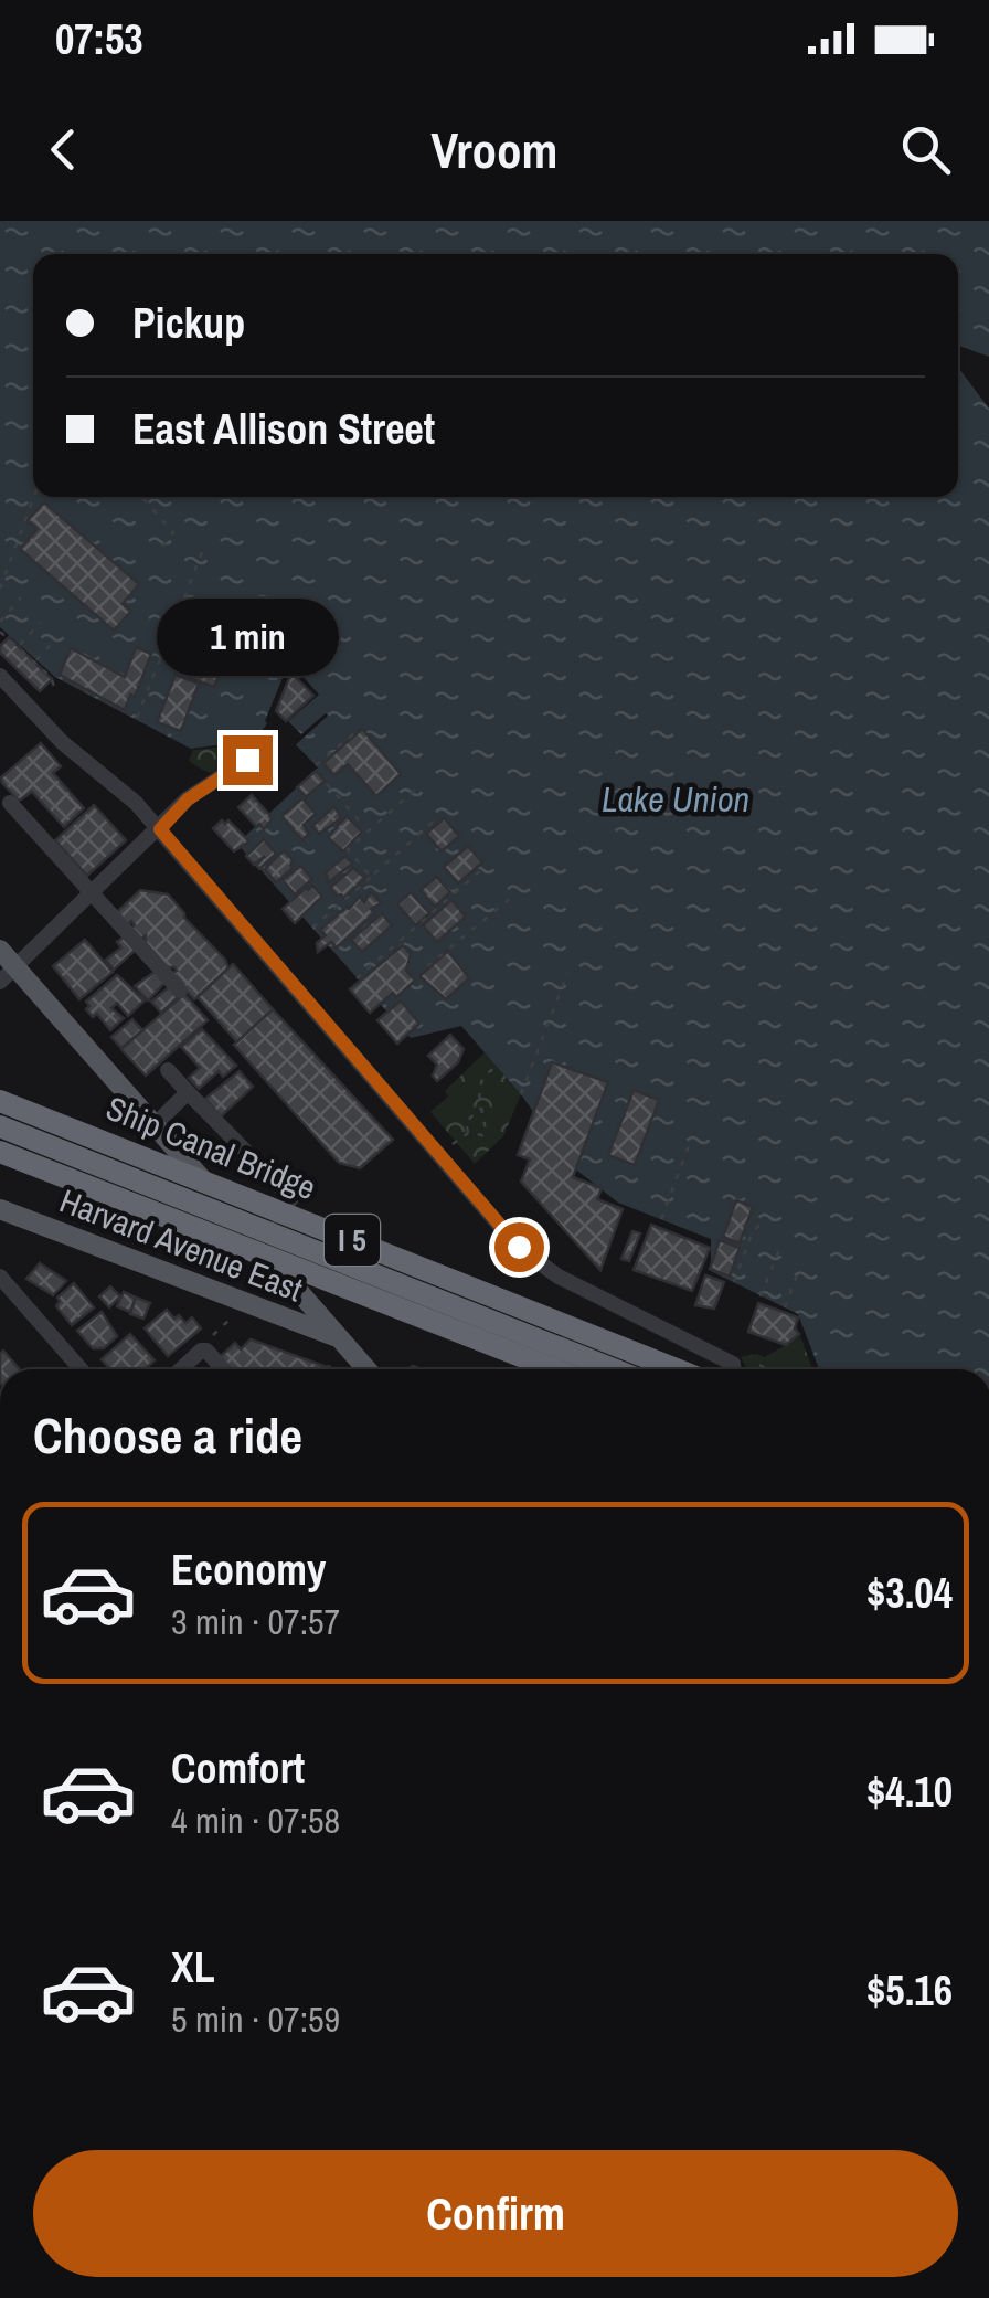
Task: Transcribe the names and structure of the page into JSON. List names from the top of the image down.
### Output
{
  "streets": {
    "highway": ["Ship Canal Bridge", "I 5"],
    "main road": ["Harvard Avenue East"]
  },
  "water": ["Lake Union"],
  "page": {
    "status": "07:53",
    "header": "Vroom",
    "banner": ["Pickup", "East Allison Street"],
    "bubble": "1 min",
    "heading": "Choose a ride",
    "list": [
      {
        "name": "Economy",
        "note": "3 min · 07:57",
        "value": "$3.04"
      },
      {
        "name": "Comfort",
        "note": "4 min · 07:58",
        "value": "$4.10"
      },
      {
        "name": "XL",
        "note": "5 min · 07:59",
        "value": "$5.16"
      }
    ],
    "buttons": "Confirm"
  }
}
